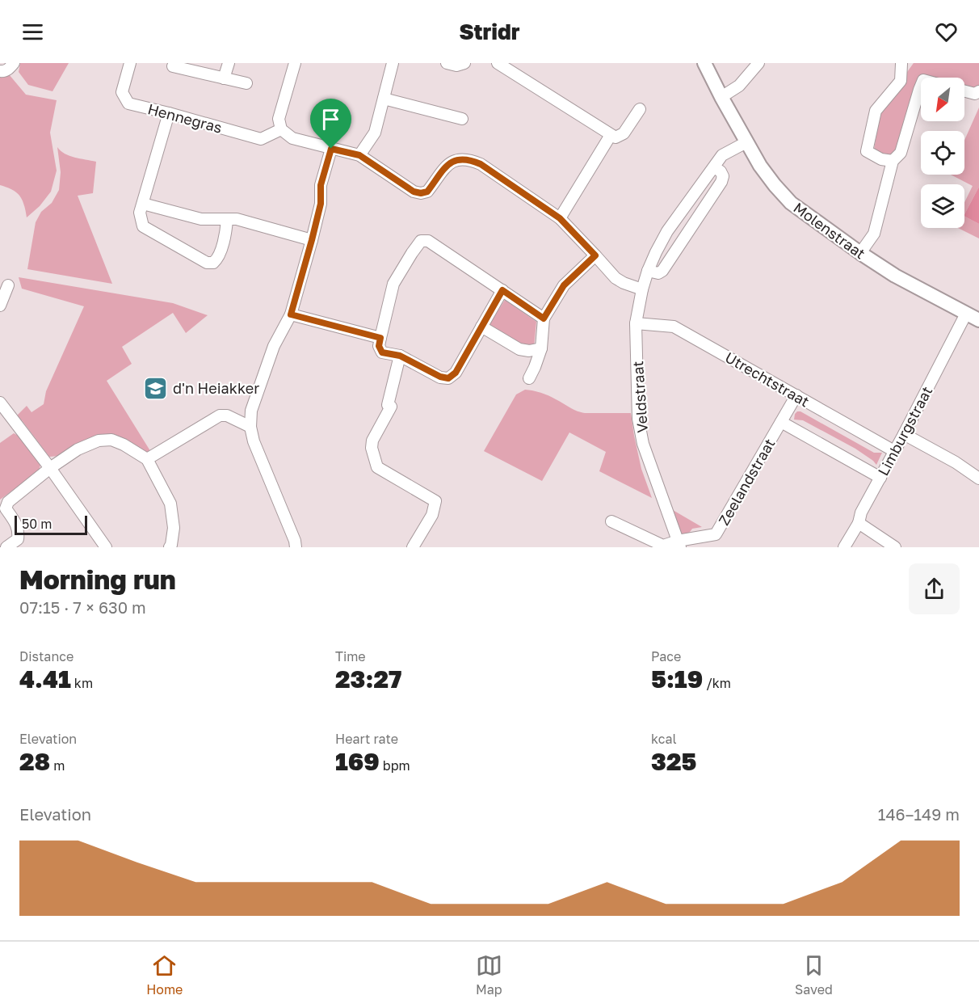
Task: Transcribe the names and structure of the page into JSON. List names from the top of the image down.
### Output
{
  "streets": {
    "street": [
      "Hennegras",
      "Molenstraat",
      "Utrechtstraat",
      "Veldstraat",
      "Limburgstraat",
      "Zeelandstraat"
    ]
  },
  "crossings": [
    ["Molenstraat", "Veldstraat"],
    ["Molenstraat", "Limburgstraat"],
    ["Utrechtstraat", "Veldstraat"],
    ["Utrechtstraat", "Limburgstraat"],
    ["Utrechtstraat", "Zeelandstraat"],
    ["Veldstraat", "Zeelandstraat"]
  ],
  "places": {
    "school or university": ["d'n Heiakker"]
  },
  "scale_bar": "50 m",
  "north": "bottom left",
  "page": {
    "header": "Stridr",
    "scale": "50 m",
    "heading": ["Morning run", "07:15 · 7 × 630 m"],
    "stats": [
      ["Distance", "4.41 km"],
      ["Time", "23:27"],
      ["Pace", "5:19 /km"],
      ["Elevation", "28 m"],
      ["Heart rate", "169 bpm"],
      ["kcal", "325"]
    ],
    "chart": ["Elevation", "146–149 m"],
    "tabs": ["Home", "Map", "Saved"]
  }
}
